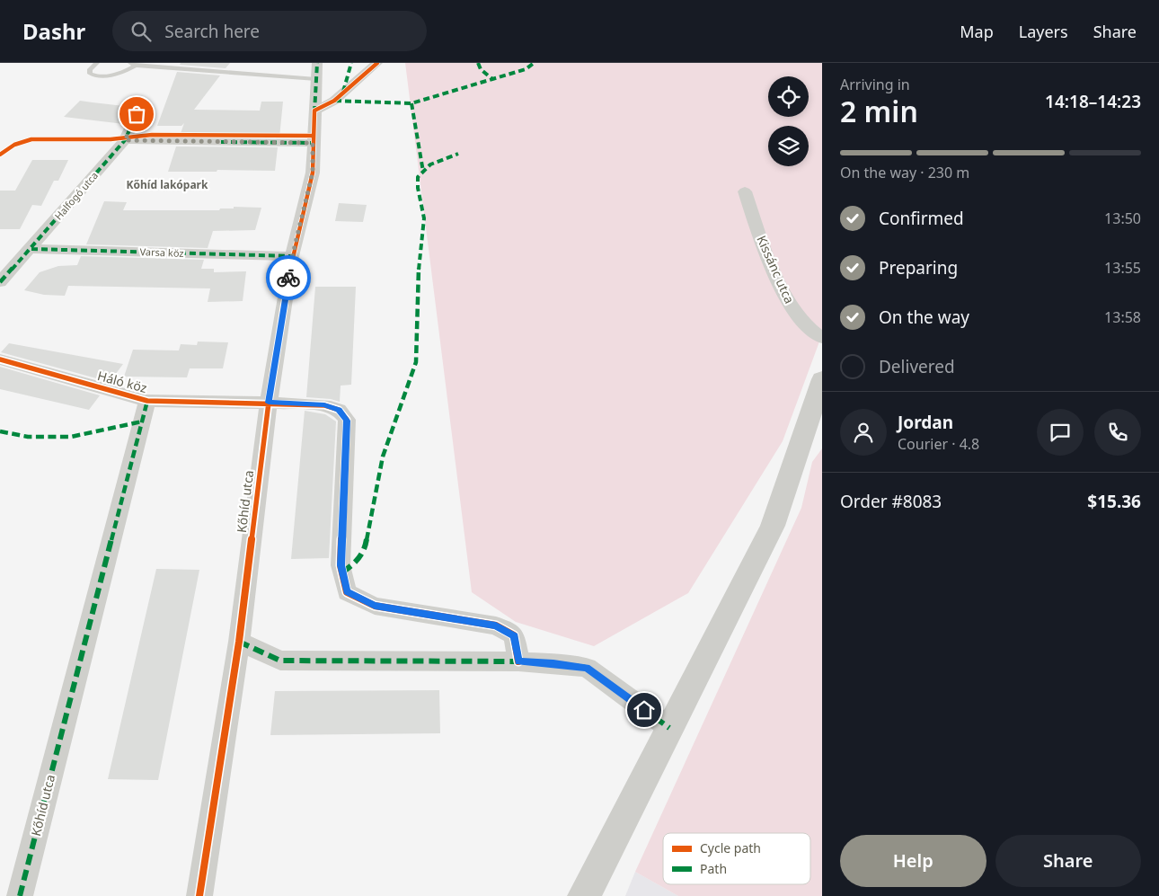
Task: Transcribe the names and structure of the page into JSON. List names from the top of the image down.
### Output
{
  "streets": {
    "street": [
      "Halfogó utca",
      "Varsa köz",
      "Kissánc utca",
      "Háló köz",
      "Kőhíd utca"
    ]
  },
  "crossings": [
    ["Halfogó utca", "Varsa köz"],
    ["Varsa köz", "Kőhíd utca"],
    ["Háló köz", "Kőhíd utca"]
  ],
  "districts": ["Kőhíd lakópark"],
  "legend": ["Cycle path", "Path"],
  "page": {
    "header": "Dashr",
    "search": "Search here",
    "nav": ["Map", "Layers", "Share"],
    "heading": ["2 min", "Arriving in", "14:18–14:23"],
    "panel": [
      "Jordan",
      "Courier · 4.8",
      "Order #8083",
      "$15.36"
    ],
    "bar": "On the way · 230 m",
    "list": [
      ["Confirmed", "13:50"],
      ["Preparing", "13:55"],
      ["On the way", "13:58"],
      "Delivered"
    ],
    "buttons": ["Help", "Share"]
  }
}
